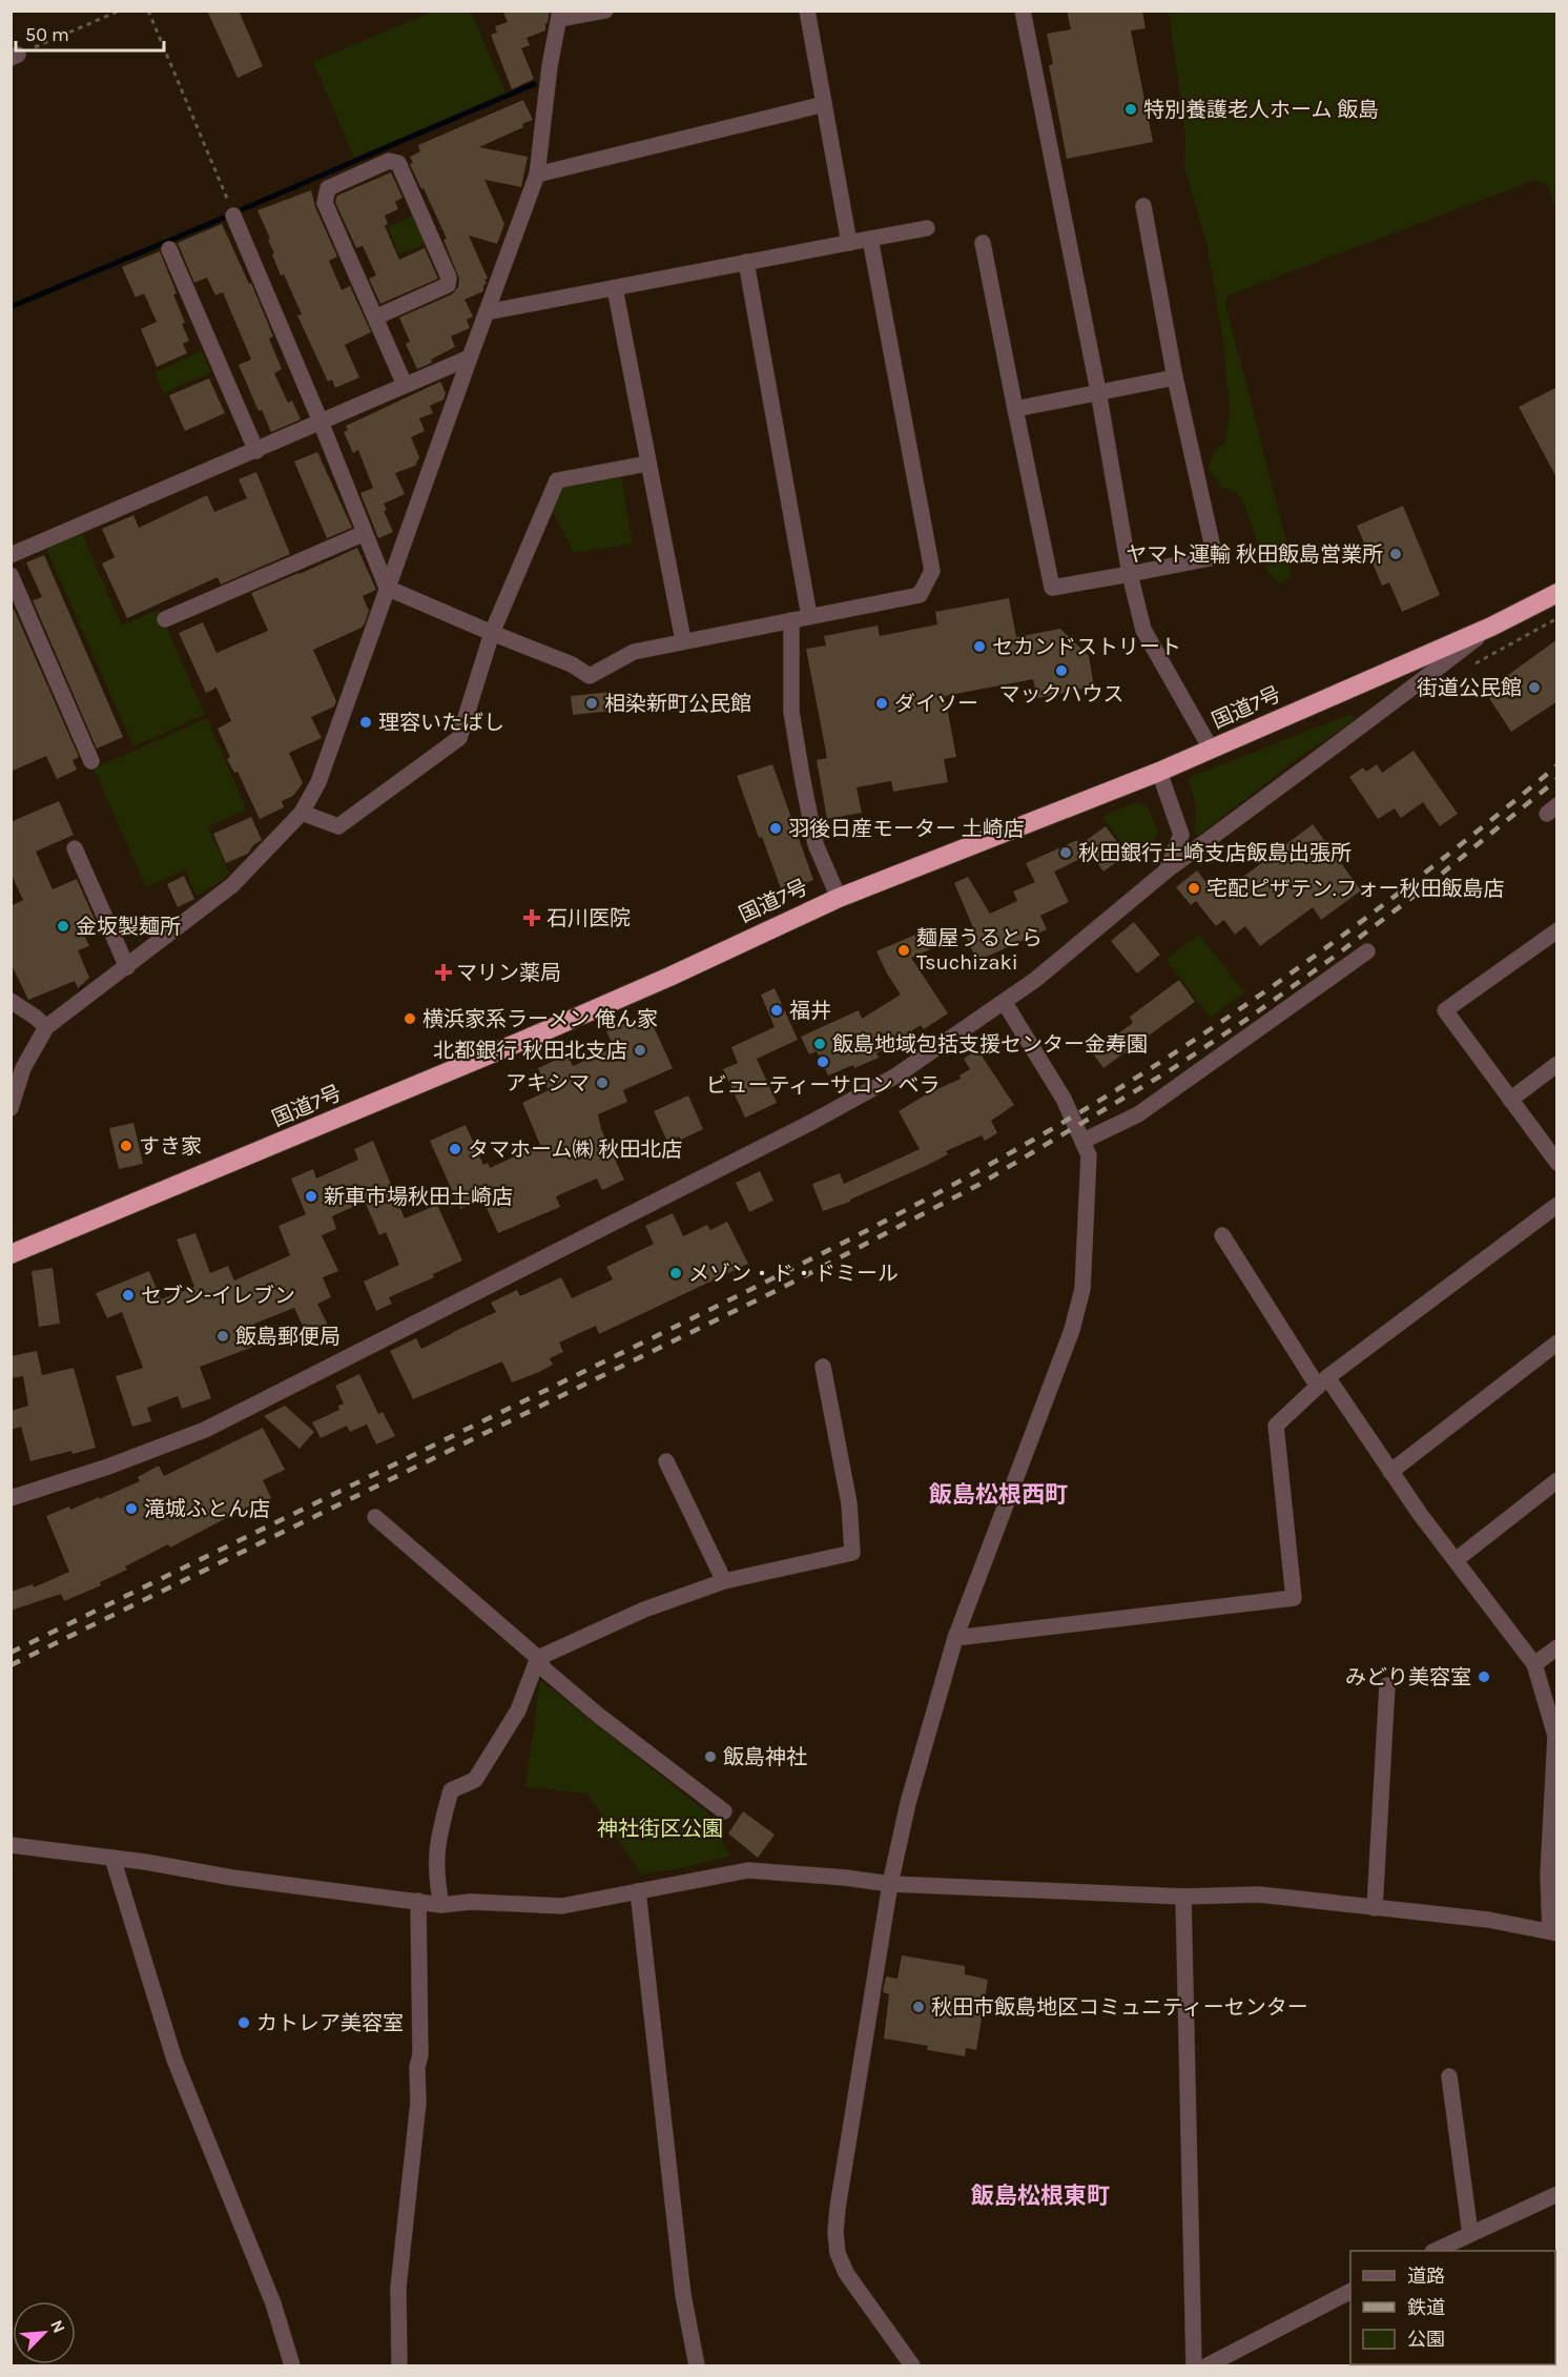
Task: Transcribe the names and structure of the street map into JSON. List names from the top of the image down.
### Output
{
  "streets": {
    "highway": ["国道7号"]
  },
  "districts": ["飯島松根西町", "飯島松根東町"],
  "parks": ["神社街区公園"],
  "places": {
    "other": [
      "特別養護老人ホーム 飯島",
      "ヤマト運輸 秋田飯島営業所",
      "セカンドストリート",
      "マックハウス",
      "街道公民館",
      "相染新町公民館",
      "ダイソー",
      "理容いたばし",
      "羽後日産モーター 土崎店",
      "秋田銀行土崎支店飯島出張所",
      "宅配ピザテン.フォー秋田飯島店",
      "金坂製麺所",
      "麺屋うるとら Tsuchizaki",
      "福井",
      "横浜家系ラーメン 俺ん家",
      "飯島地域包括支援センター金寿園",
      "北都銀行 秋田北支店",
      "ビューティーサロン ベラ",
      "アキシマ",
      "すき家",
      "タマホーム㈱ 秋田北店",
      "新車市場秋田土崎店",
      "メゾン・ド・ドミール",
      "セブン-イレブン",
      "飯島郵便局",
      "滝城ふとん店",
      "みどり美容室",
      "飯島神社",
      "秋田市飯島地区コミュニティーセンター",
      "カトレア美容室"
    ],
    "health": ["石川医院", "マリン薬局"]
  },
  "legend": ["道路", "鉄道", "公園"],
  "scale_bar": "50 m",
  "north": "top right"
}
